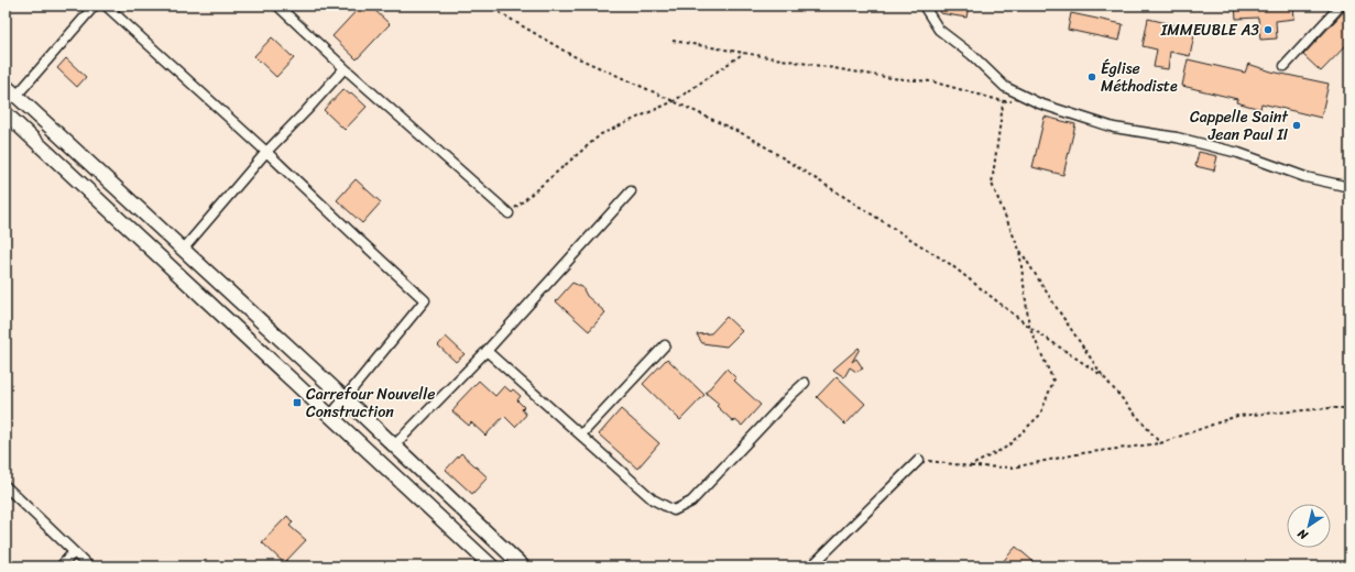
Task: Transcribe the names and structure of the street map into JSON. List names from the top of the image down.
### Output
{
  "places": {
    "other": ["IMMEUBLE A3", "Église Méthodiste", "Cappelle Saint Jean Paul II"],
    "transit": ["Carrefour Nouvelle Construction"]
  },
  "north": "bottom left"
}
